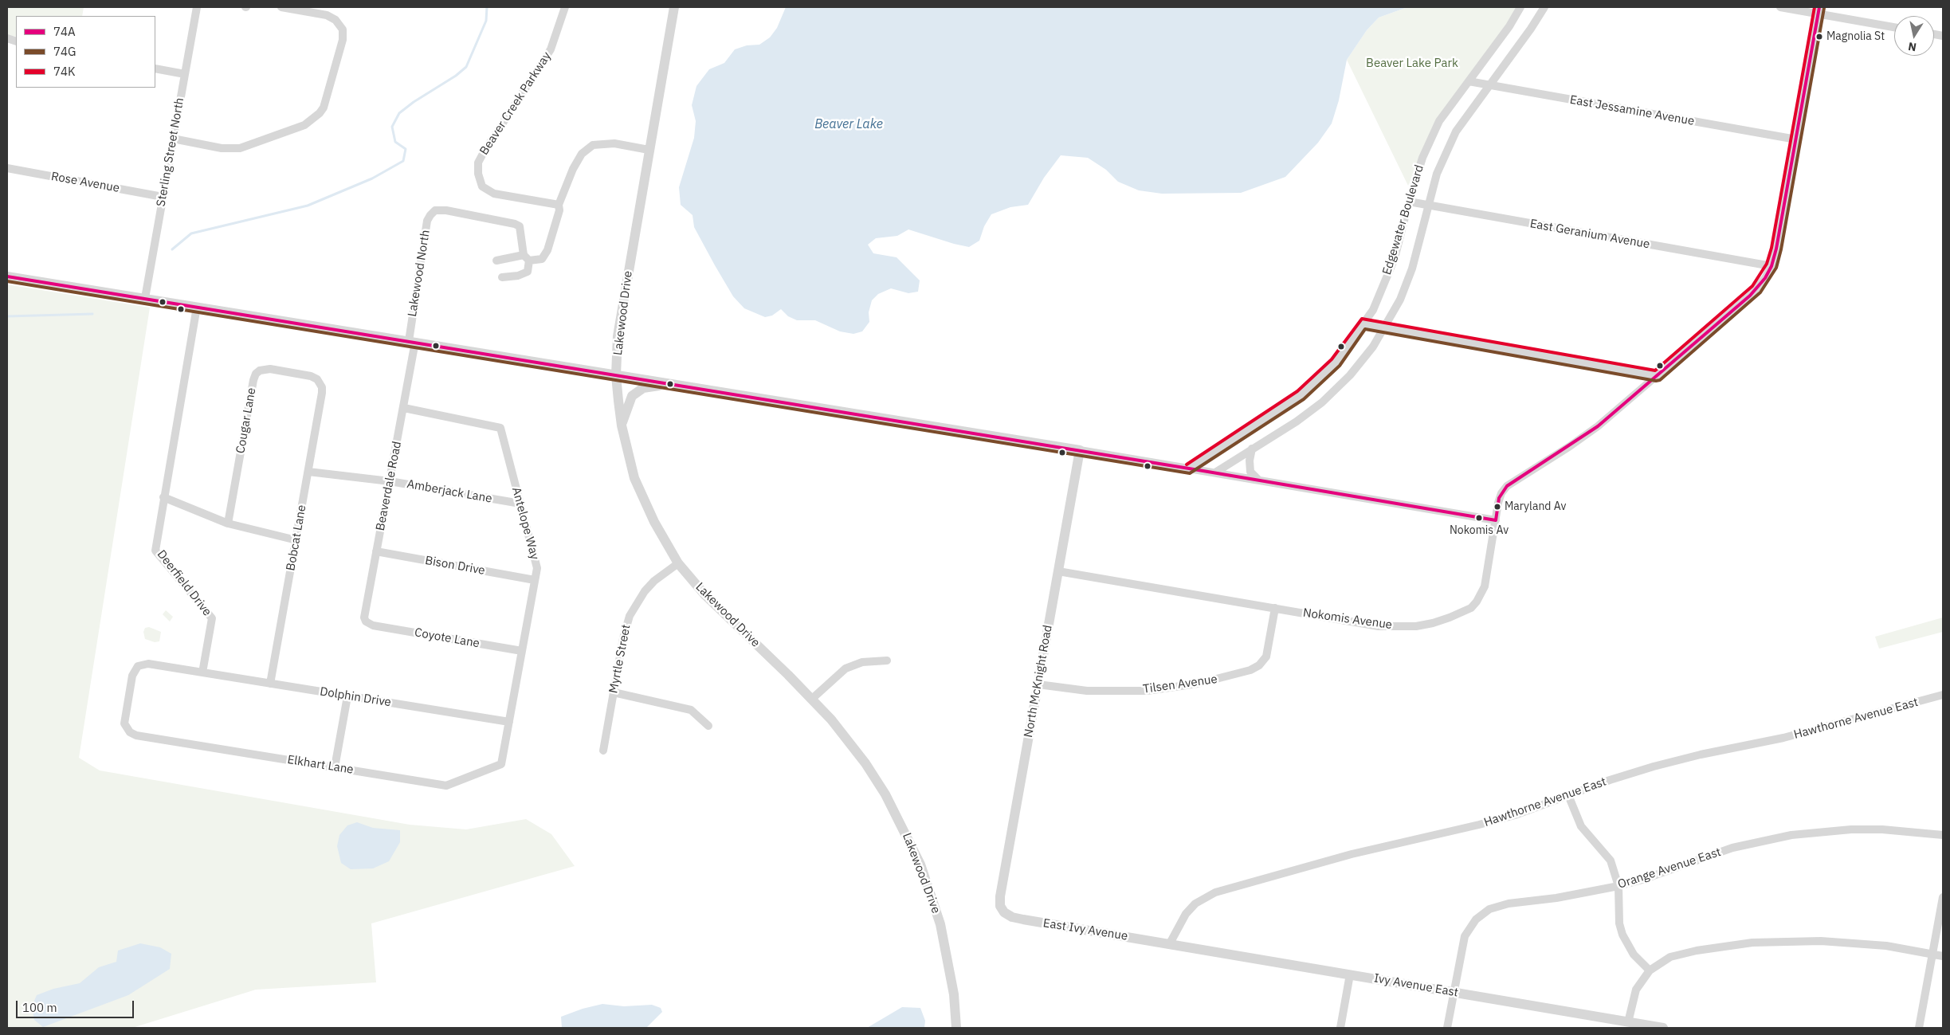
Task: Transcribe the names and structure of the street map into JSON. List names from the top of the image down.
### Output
{
  "streets": {
    "street": [
      "Beaver Creek Parkway",
      "East Jessamine Avenue",
      "Sterling Street North",
      "Rose Avenue",
      "Edgewater Boulevard",
      "East Geranium Avenue",
      "Lakewood North",
      "Lakewood Drive",
      "Cougar Lane",
      "Beaverdale Road",
      "Amberjack Lane",
      "Antelope Way",
      "Bobcat Lane",
      "Bison Drive",
      "Deerfield Drive",
      "Nokomis Avenue",
      "Coyote Lane",
      "Myrtle Street",
      "North McKnight Road",
      "Tilsen Avenue",
      "Dolphin Drive",
      "Hawthorne Avenue East",
      "Elkhart Lane",
      "Orange Avenue East",
      "East Ivy Avenue",
      "Ivy Avenue East"
    ]
  },
  "crossings": [
    ["East Jessamine Avenue", "Edgewater Boulevard"],
    ["East Jessamine Avenue", "Nokomis Avenue"],
    ["Sterling Street North", "Rose Avenue"],
    ["Edgewater Boulevard", "East Geranium Avenue"],
    ["East Geranium Avenue", "Nokomis Avenue"],
    ["Lakewood North", "Beaverdale Road"],
    ["Lakewood Drive", "Myrtle Street"],
    ["Cougar Lane", "Bobcat Lane"],
    ["Beaverdale Road", "Amberjack Lane"],
    ["Beaverdale Road", "Antelope Way"],
    ["Beaverdale Road", "Bison Drive"],
    ["Beaverdale Road", "Coyote Lane"],
    ["Amberjack Lane", "Antelope Way"],
    ["Amberjack Lane", "Bobcat Lane"],
    ["Antelope Way", "Bison Drive"],
    ["Antelope Way", "Coyote Lane"],
    ["Antelope Way", "Dolphin Drive"],
    ["Antelope Way", "Elkhart Lane"],
    ["Bobcat Lane", "Dolphin Drive"],
    ["Deerfield Drive", "Dolphin Drive"],
    ["Deerfield Drive", "Elkhart Lane"],
    ["Nokomis Avenue", "North McKnight Road"],
    ["Nokomis Avenue", "Tilsen Avenue"],
    ["North McKnight Road", "Tilsen Avenue"],
    ["North McKnight Road", "East Ivy Avenue"],
    ["Dolphin Drive", "Elkhart Lane"],
    ["Hawthorne Avenue East", "East Ivy Avenue"],
    ["Hawthorne Avenue East", "Ivy Avenue East"],
    ["Orange Avenue East", "Ivy Avenue East"],
    ["East Ivy Avenue", "Ivy Avenue East"]
  ],
  "water": ["Beaver Lake"],
  "parks": ["Beaver Lake Park"],
  "places": ["Magnolia St", "Maryland Av", "Nokomis Av"],
  "lines": ["transit line 74A", "transit line 74K", "transit line 74G"],
  "legend": ["74A", "74G", "74K"],
  "scale_bar": "100 m",
  "north": "bottom"
}
